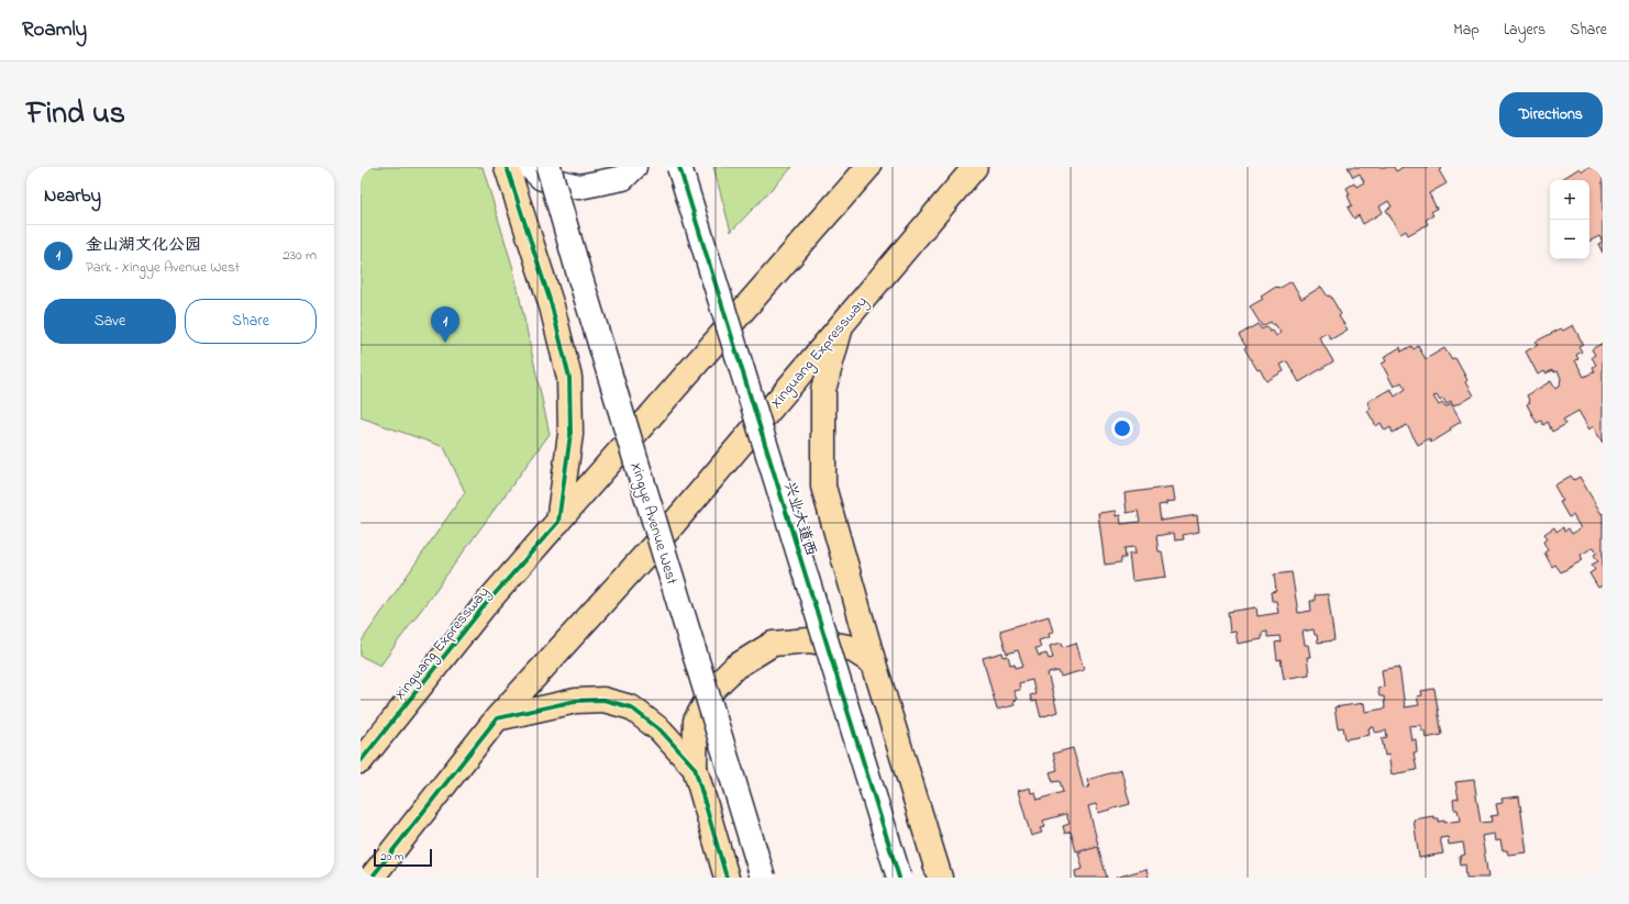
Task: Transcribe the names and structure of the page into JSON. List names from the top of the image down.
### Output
{
  "streets": {
    "main road": ["Xinguang Expressway"],
    "street": ["兴业大道西", "Xingye Avenue West"]
  },
  "scale_bar": "20 m",
  "page": {
    "header": "Roamly",
    "nav": ["Map", "Layers", "Share"],
    "title": "Find us",
    "buttons": [
      "Directions",
      ["Save", "Share"]
    ],
    "heading": "Nearby",
    "map_buttons": ["+", "−"],
    "list": [
      {
        "mark": "1",
        "name": "金山湖文化公园",
        "note": "Park · Xingye Avenue West",
        "value": "230 m"
      }
    ],
    "pins": "1",
    "scale": "20 m"
  }
}
